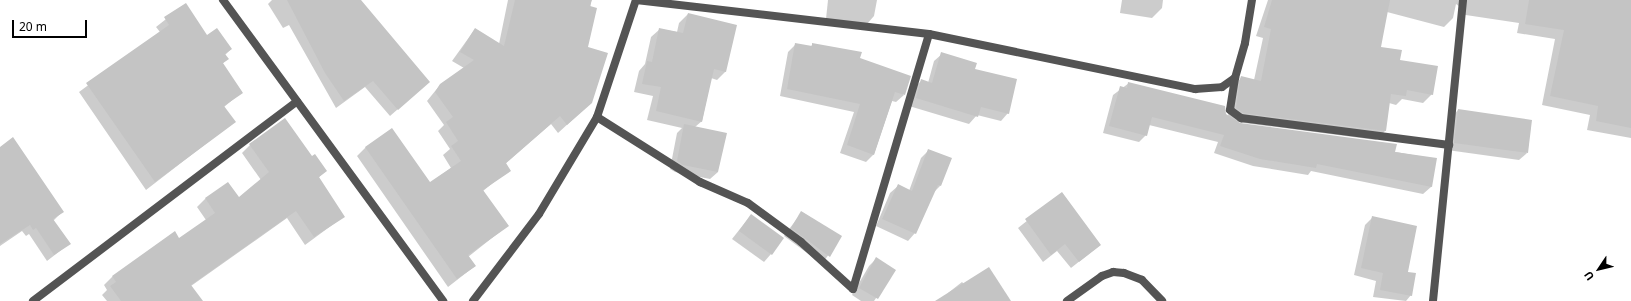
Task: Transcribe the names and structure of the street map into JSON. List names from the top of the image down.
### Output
{
  "scale_bar": "20 m",
  "north": "bottom left"
}
